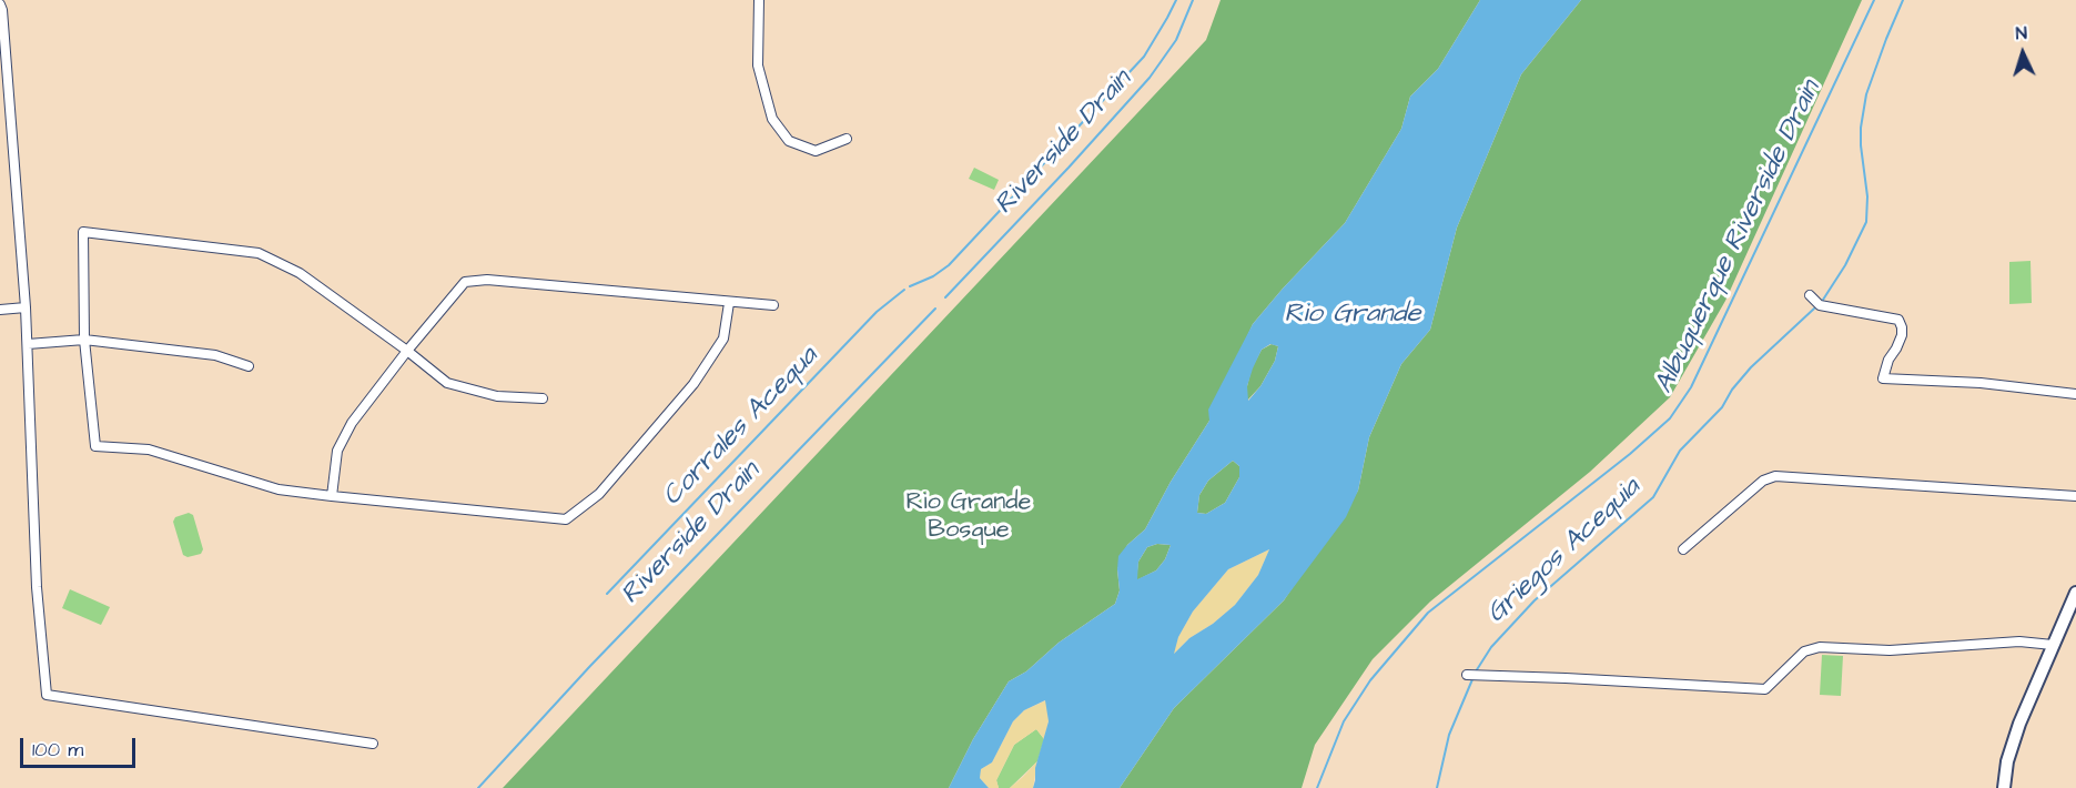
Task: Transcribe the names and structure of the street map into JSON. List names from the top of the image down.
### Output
{
  "water": [
    "Riverside Drain",
    "Albuquerque Riverside Drain",
    "Rio Grande",
    "Corrales Acequa",
    "Griegos Acequia"
  ],
  "parks": ["Rio Grande Bosque"],
  "scale_bar": "100 m",
  "north": "top"
}
